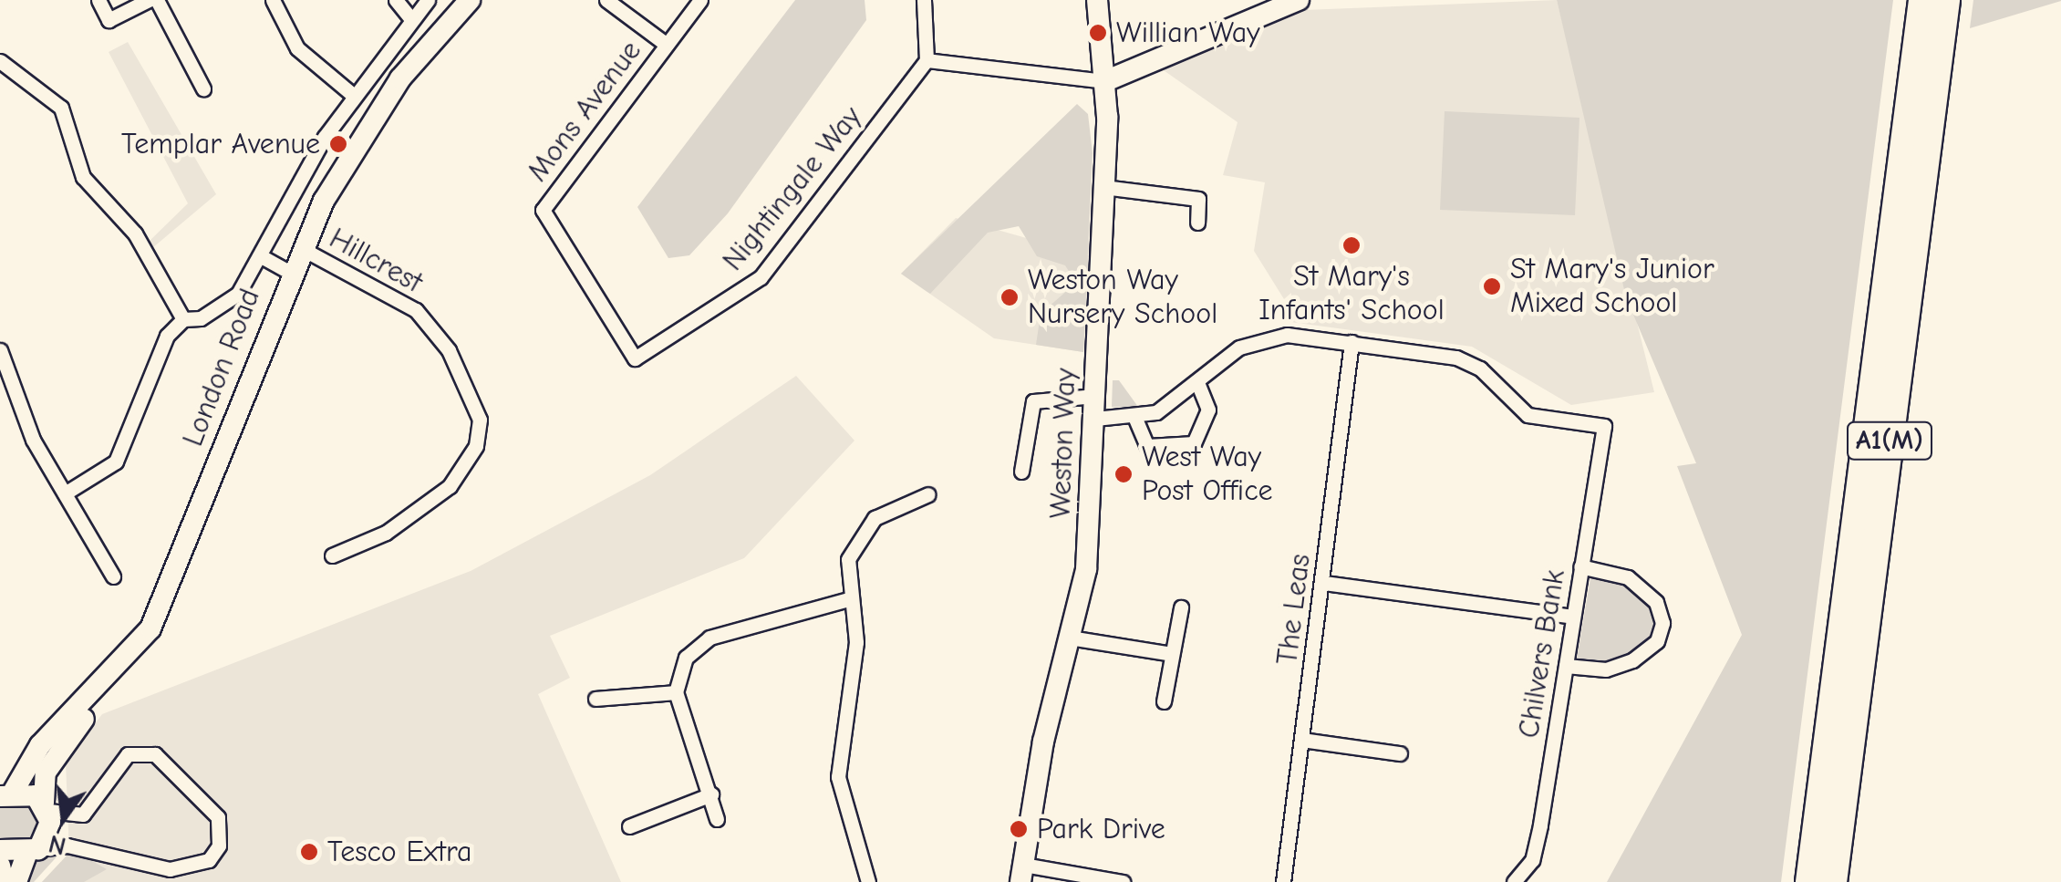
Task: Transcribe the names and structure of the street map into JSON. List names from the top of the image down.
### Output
{
  "streets": {
    "highway": ["A1(M)"],
    "main road": ["London Road", "Weston Way"],
    "street": [
      "Mons Avenue",
      "Nightingale Way",
      "Hillcrest",
      "The Leas",
      "Chilvers Bank"
    ]
  },
  "crossings": [
    ["Mons Avenue", "Nightingale Way"],
    ["Hillcrest", "London Road"],
    ["The Leas", "Chilvers Bank"]
  ],
  "places": [
    "Willian Way",
    "Templar Avenue",
    "St Mary's Infants' School",
    "St Mary's Junior Mixed School",
    "Weston Way Nursery School",
    "West Way Post Office",
    "Park Drive",
    "Tesco Extra"
  ],
  "north": "bottom"
}
